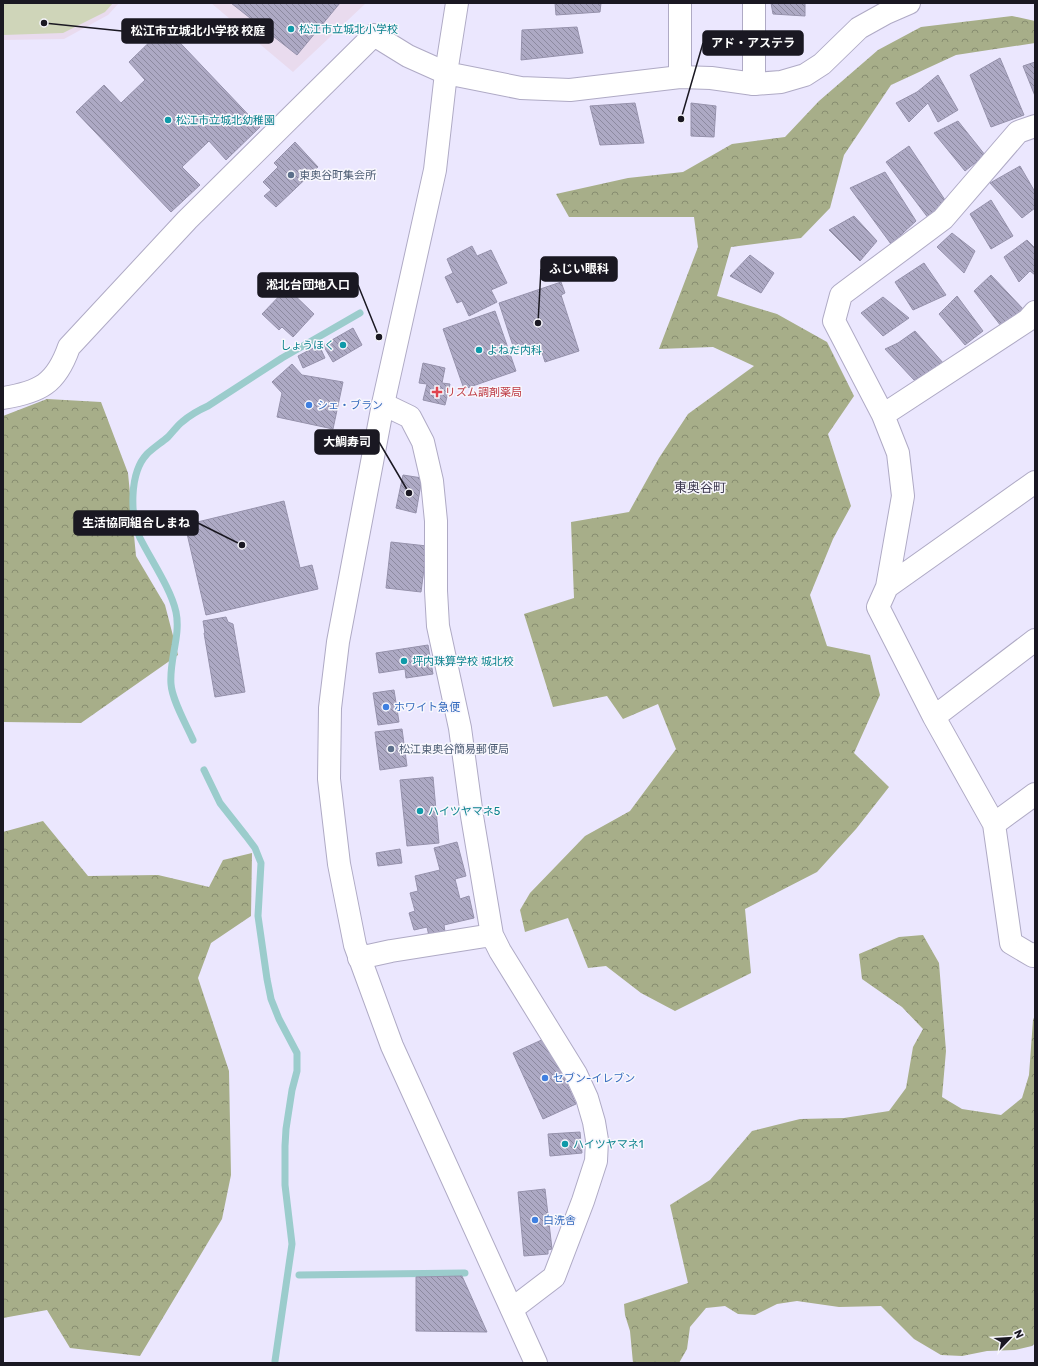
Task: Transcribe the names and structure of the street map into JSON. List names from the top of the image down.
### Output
{
  "districts": ["東奥谷町"],
  "places": {
    "other": [
      "松江市立城北小学校 校庭",
      "松江市立城北小学校",
      "アド・アステラ",
      "松江市立城北幼稚園",
      "東奥谷町集会所",
      "ふじい眼科",
      "淞北台団地入口",
      "しょうほく",
      "よねだ内科",
      "シェ・ブラン",
      "大鯛寿司",
      "生活協同組合しまね",
      "坪内珠算学校 城北校",
      "ホワイト急便",
      "松江東奥谷簡易郵便局",
      "ハイツヤマネ5",
      "セブン-イレブン",
      "ハイツヤマネ1",
      "白洗舎"
    ],
    "health": ["リズム調剤薬局"]
  },
  "north": "top right"
}
